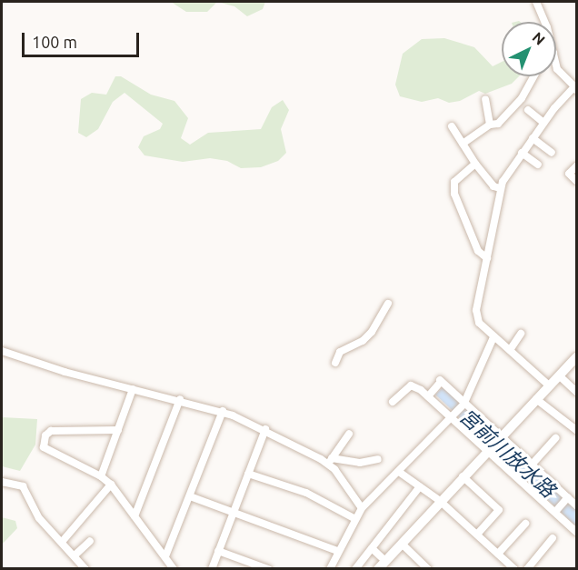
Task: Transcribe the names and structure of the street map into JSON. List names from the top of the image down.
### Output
{
  "water": ["宮前川放水路"],
  "scale_bar": "100 m",
  "north": "top right"
}
